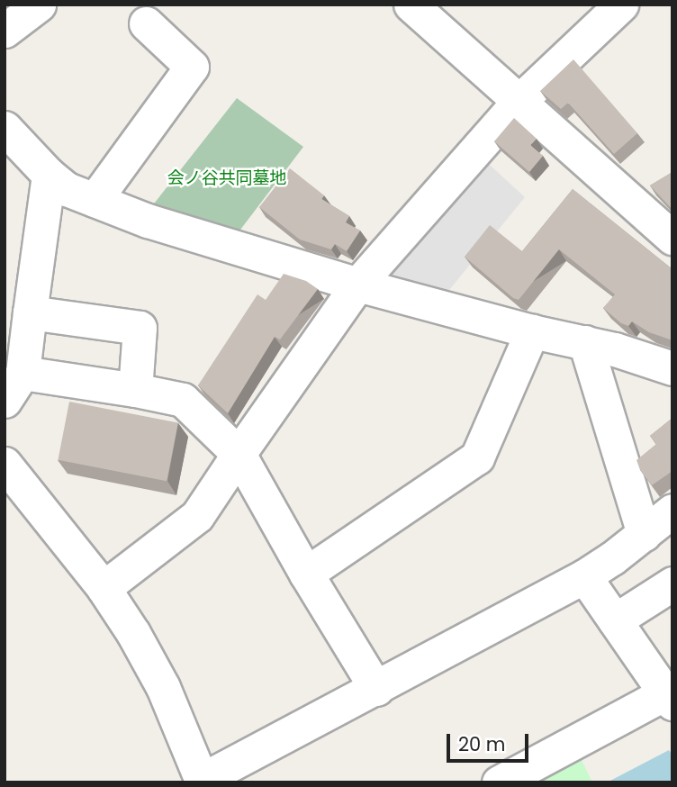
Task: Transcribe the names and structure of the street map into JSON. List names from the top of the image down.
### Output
{
  "parks": ["会ノ谷共同墓地"],
  "scale_bar": "20 m"
}
